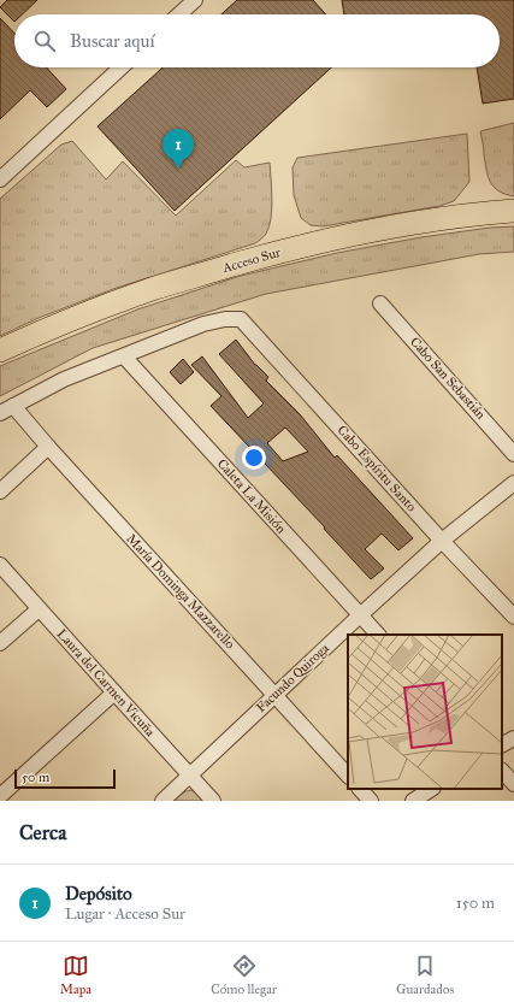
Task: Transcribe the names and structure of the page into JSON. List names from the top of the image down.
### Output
{
  "streets": {
    "main road": ["Acceso Sur"],
    "street": [
      "Cabo San Sebastián",
      "Cabo Espíritu Santo",
      "Caleta La Misión",
      "María Dominga Mazzarello",
      "Facundo Quiroga",
      "Laura del Carmen Vicuña"
    ]
  },
  "crossings": [
    ["Cabo Espíritu Santo", "Caleta La Misión"],
    ["Cabo Espíritu Santo", "Facundo Quiroga"],
    ["Caleta La Misión", "Facundo Quiroga"],
    ["María Dominga Mazzarello", "Facundo Quiroga"],
    ["Facundo Quiroga", "Laura del Carmen Vicuña"]
  ],
  "scale_bar": "50 m",
  "page": {
    "search": "Buscar aquí",
    "pins": "1",
    "scale": "50 m",
    "heading": "Cerca",
    "list": [
      {
        "mark": "1",
        "name": "Depósito",
        "note": "Lugar · Acceso Sur",
        "value": "150 m"
      }
    ],
    "nav": ["Mapa", "Cómo llegar", "Guardados"]
  }
}
